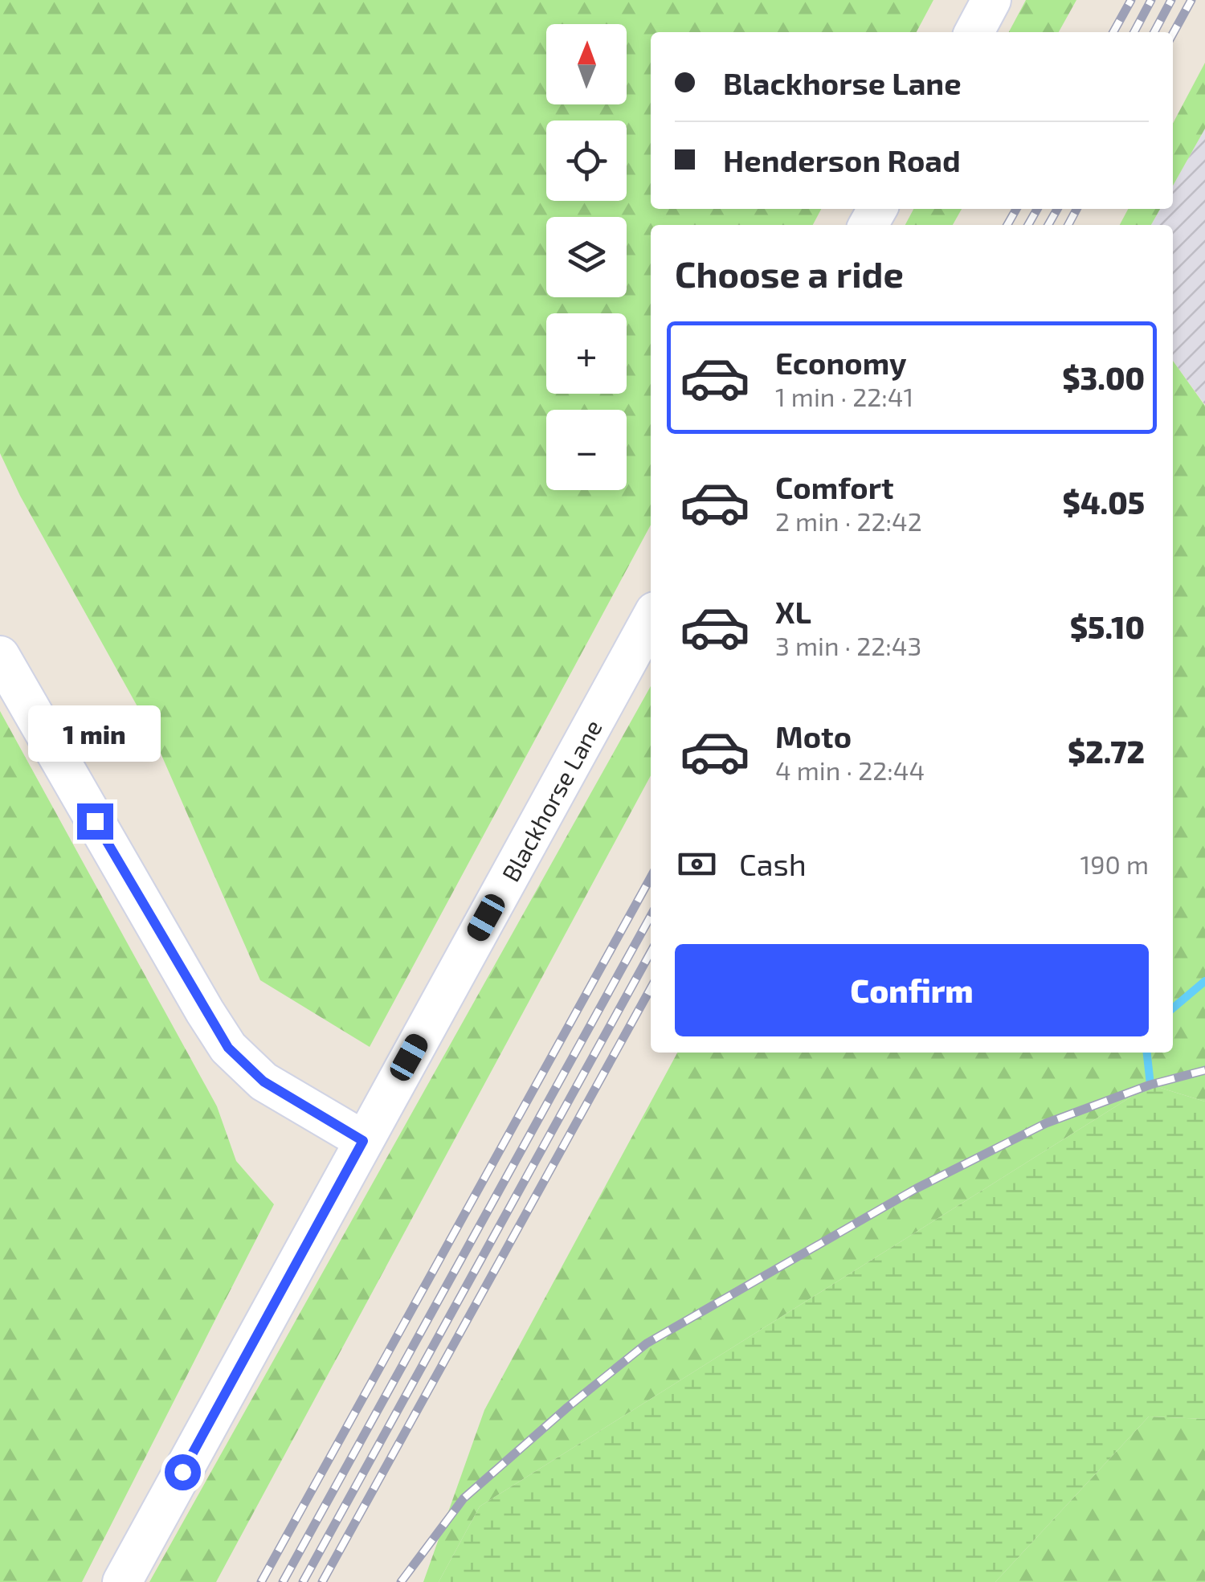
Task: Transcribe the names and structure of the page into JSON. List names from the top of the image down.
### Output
{
  "streets": {
    "street": ["Blackhorse Lane"]
  },
  "north": "top",
  "page": {
    "map_buttons": ["+", "−"],
    "banner": ["Blackhorse Lane", "Henderson Road"],
    "heading": "Choose a ride",
    "list": [
      {
        "name": "Economy",
        "note": "1 min · 22:41",
        "value": "$3.00"
      },
      {
        "name": "Comfort",
        "note": "2 min · 22:42",
        "value": "$4.05"
      },
      {
        "name": "XL",
        "note": "3 min · 22:43",
        "value": "$5.10"
      },
      {
        "name": "Moto",
        "note": "4 min · 22:44",
        "value": "$2.72"
      }
    ],
    "bubble": "1 min",
    "pay": ["Cash", "190 m"],
    "buttons": "Confirm"
  }
}
